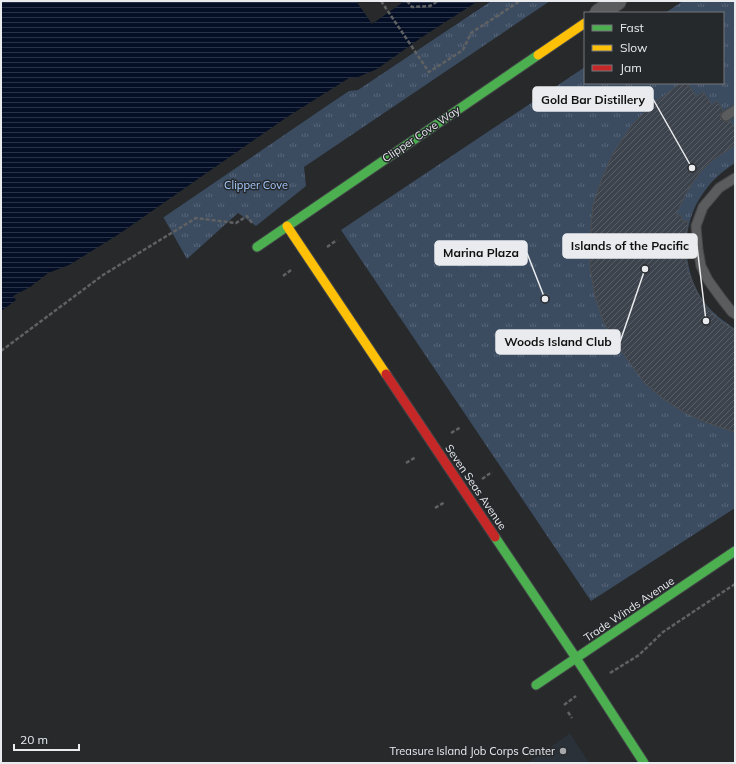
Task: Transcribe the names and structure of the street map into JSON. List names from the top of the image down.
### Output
{
  "streets": {
    "street": ["Clipper Cove Way", "Seven Seas Avenue", "Trade Winds Avenue"]
  },
  "crossings": [
    ["Clipper Cove Way", "Seven Seas Avenue"],
    ["Seven Seas Avenue", "Trade Winds Avenue"]
  ],
  "parks": ["Clipper Cove"],
  "places": [
    "Gold Bar Distillery",
    "Woods Island Club",
    "Marina Plaza",
    "Islands of the Pacific",
    "Treasure Island Job Corps Center"
  ],
  "legend": ["Fast", "Slow", "Jam"],
  "scale_bar": "20 m"
}
